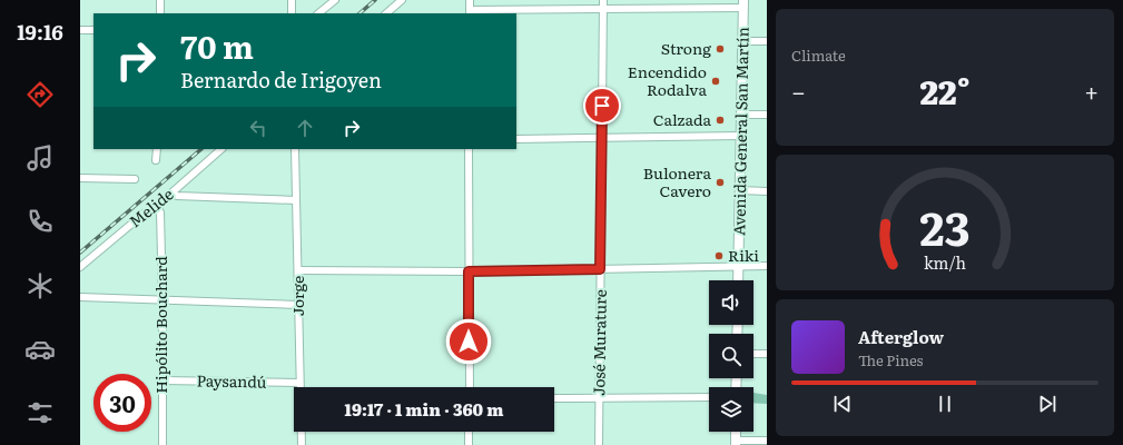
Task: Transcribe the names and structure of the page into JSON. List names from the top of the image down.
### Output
{
  "streets": {
    "main road": ["Avenida General San Martín"],
    "street": [
      "Melide",
      "Jorge",
      "Hipólito Bouchard",
      "José Murature",
      "Paysandú"
    ]
  },
  "crossings": [
    ["Melide", "Hipólito Bouchard"],
    ["Jorge", "Paysandú"],
    ["Hipólito Bouchard", "Paysandú"]
  ],
  "places": [
    "Strong",
    "Encendido Rodalva",
    "Calzada",
    "Bulonera Cavero",
    "Riki"
  ],
  "page": {
    "tabs": "19:16",
    "tile": "Climate",
    "turn": ["70 m", "Bernardo de Irigoyen"],
    "heat": ["−", "22°", "+"],
    "song": ["Afterglow", "The Pines"],
    "limit": "30",
    "trip": "19:17 · 1 min · 360 m",
    "gauge": ["23", "km/h"]
  }
}
